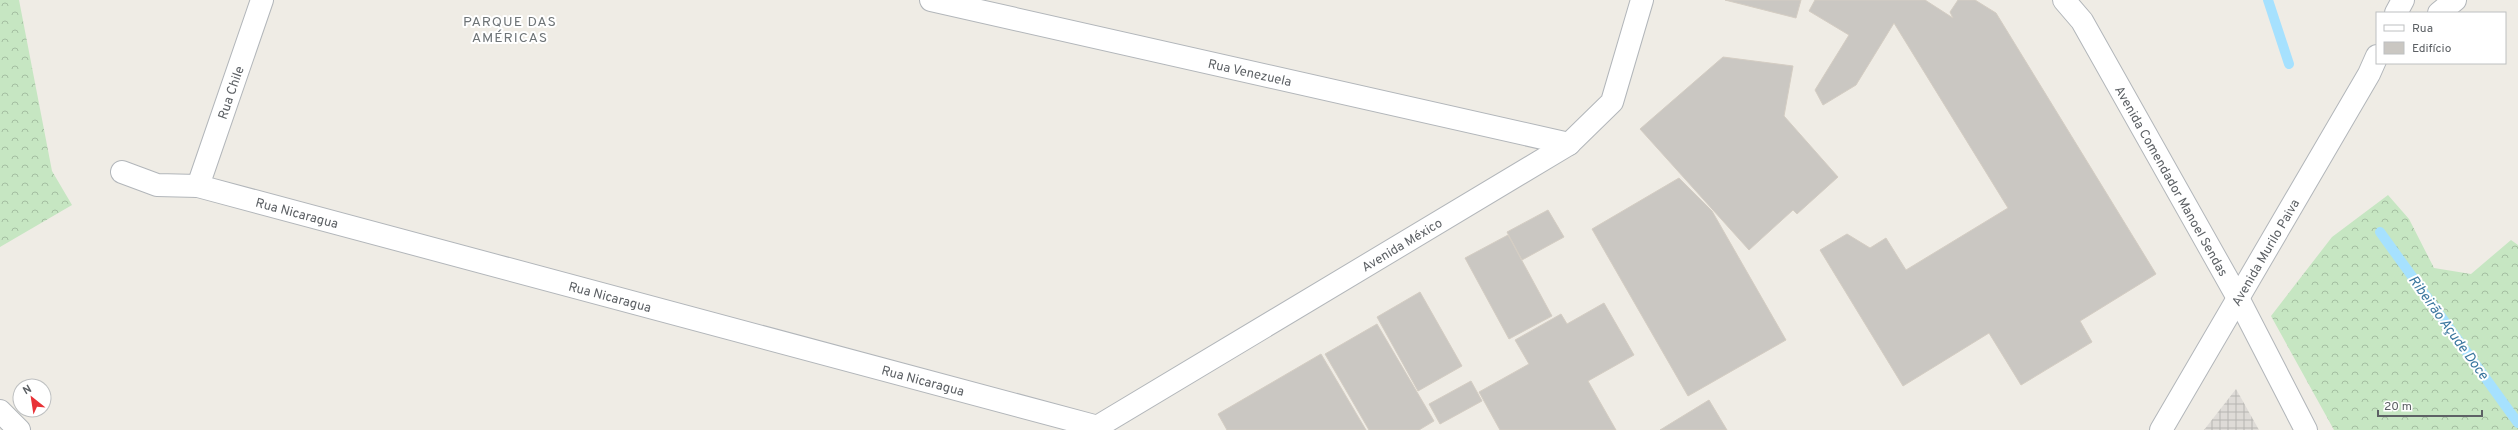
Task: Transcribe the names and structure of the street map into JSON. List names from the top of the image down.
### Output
{
  "streets": {
    "street": [
      "Rua Venezuela",
      "Rua Chile",
      "Avenida Comendador Manoel Sendas",
      "Rua Nicaragua",
      "Avenida México",
      "Avenida Murilo Paiva"
    ]
  },
  "crossings": [
    ["Rua Venezuela", "Avenida México"],
    ["Rua Chile", "Rua Nicaragua"],
    ["Avenida Comendador Manoel Sendas", "Avenida Murilo Paiva"],
    ["Rua Nicaragua", "Avenida México"]
  ],
  "districts": ["PARQUE DAS AMÉRICAS"],
  "water": ["Ribeirão Açude Doce"],
  "legend": ["Rua", "Edifício"],
  "scale_bar": "20 m",
  "north": "top left"
}
